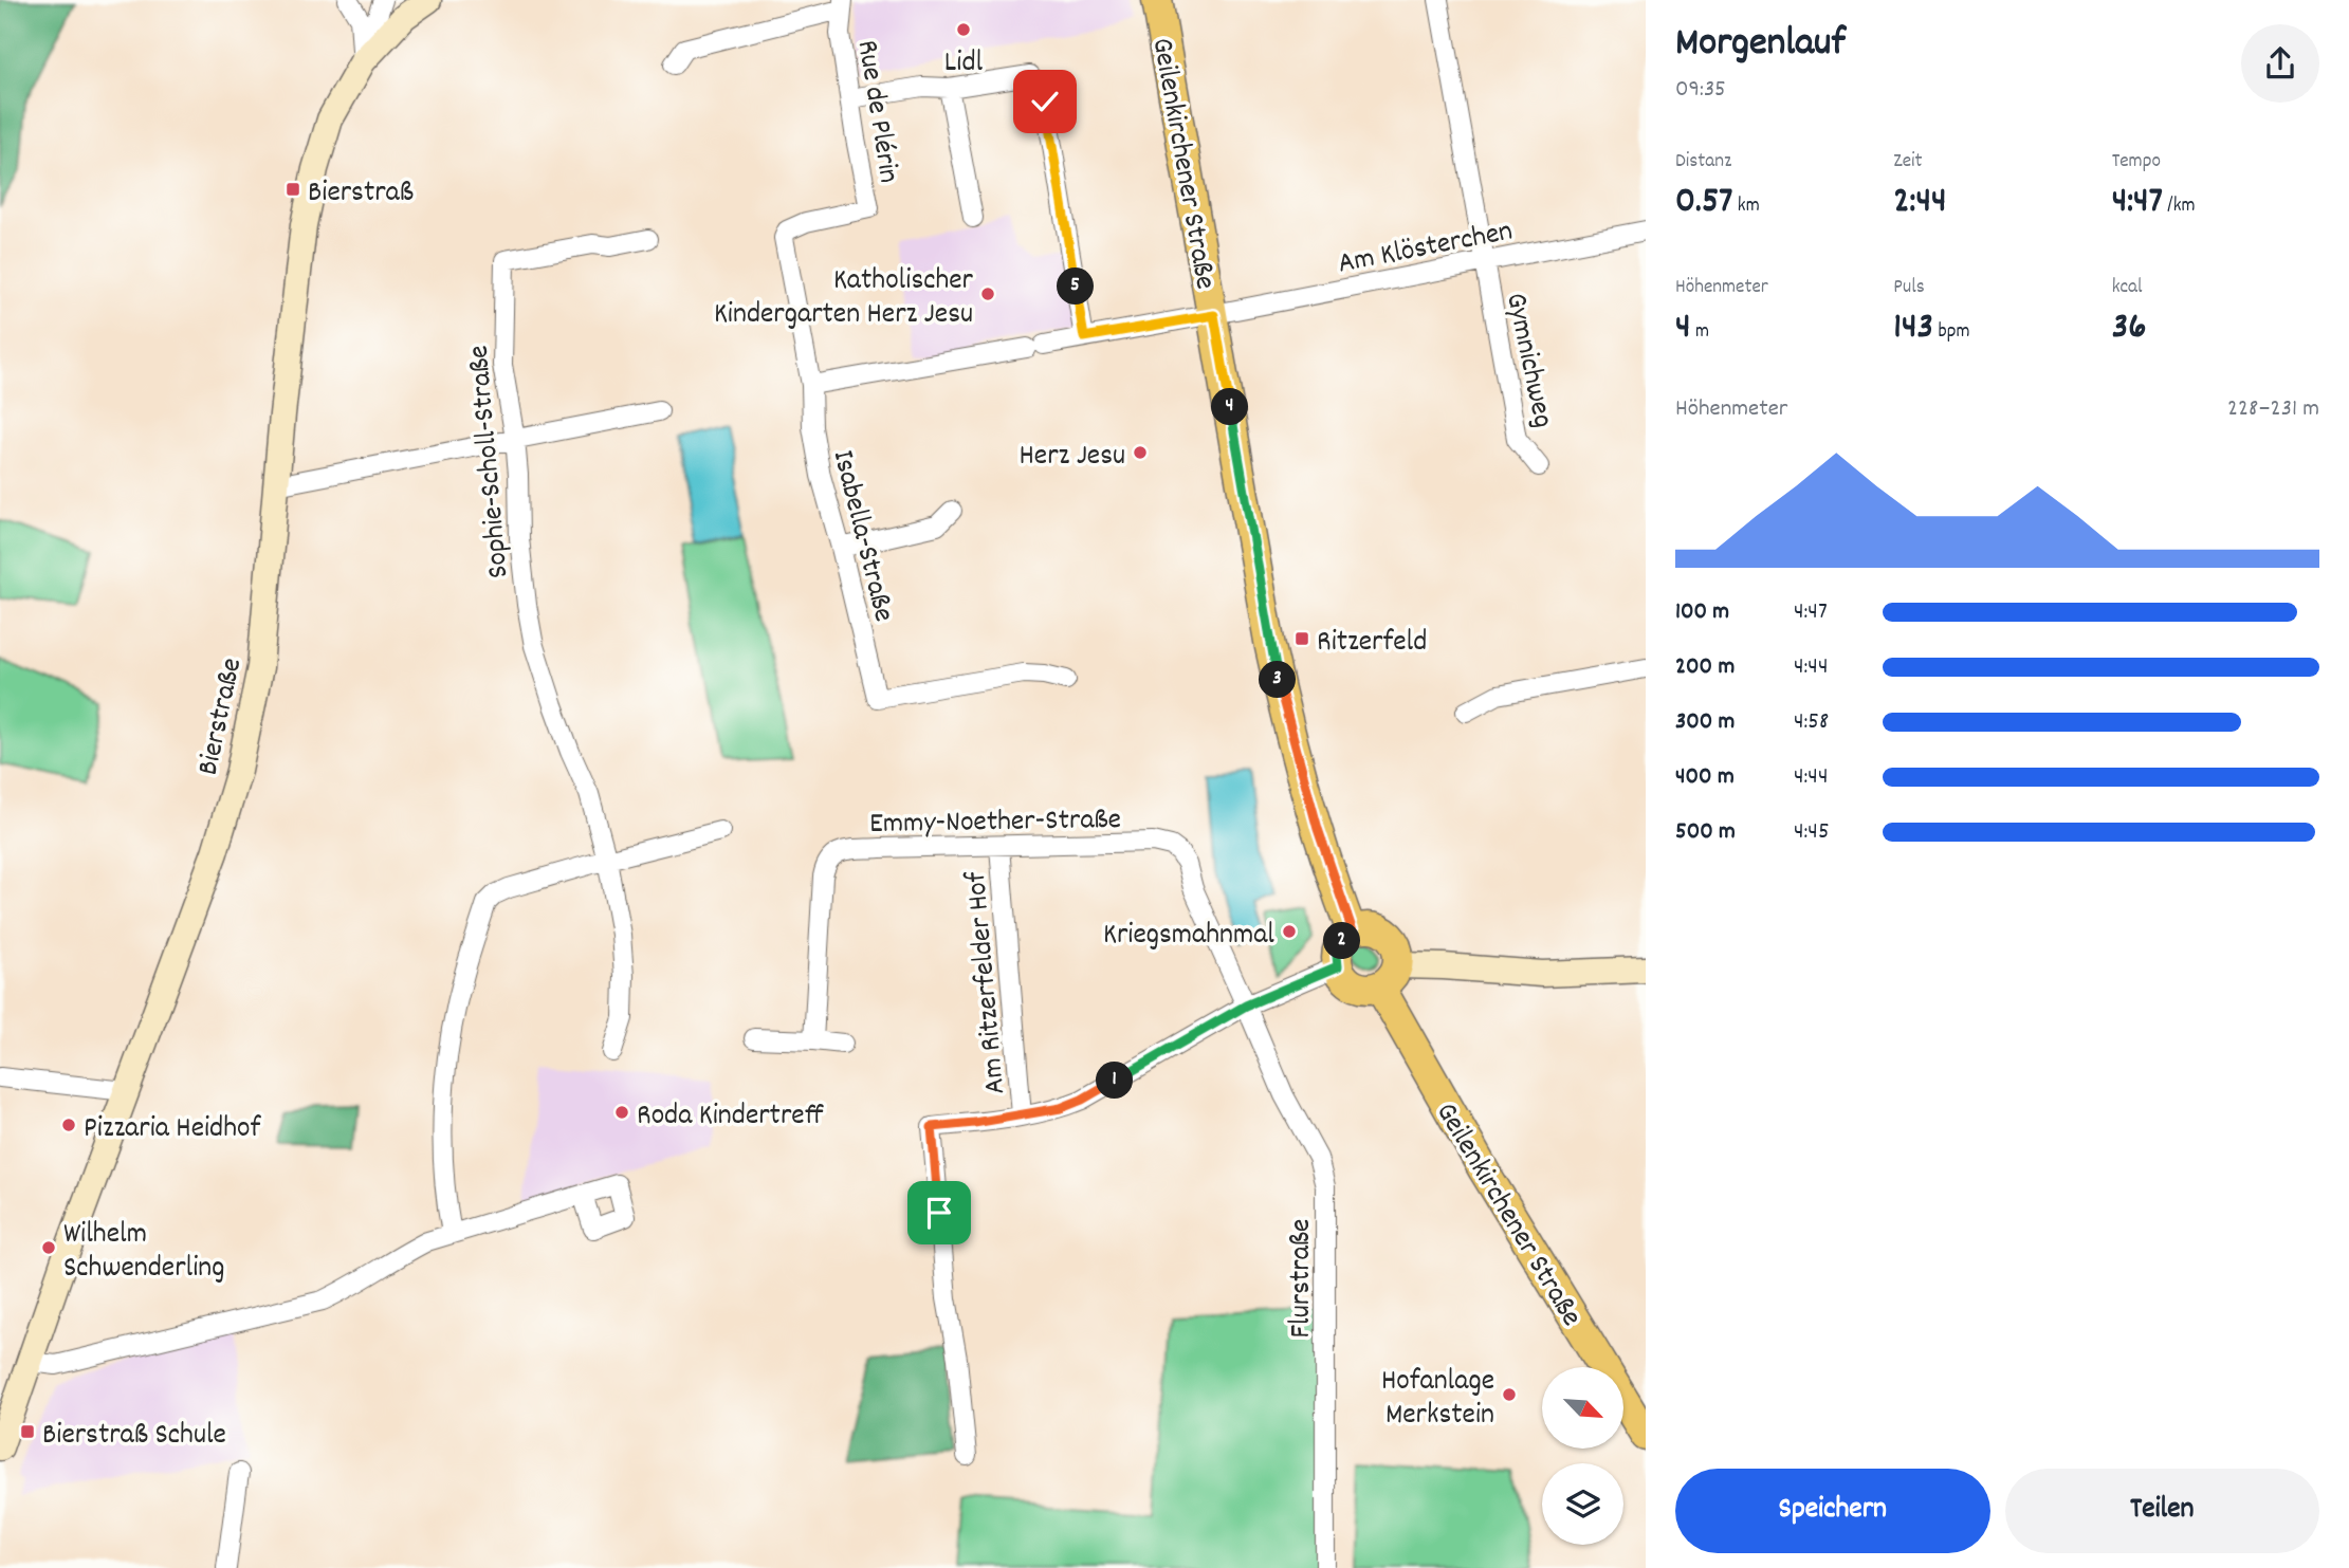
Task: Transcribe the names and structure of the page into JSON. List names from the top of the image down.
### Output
{
  "streets": {
    "main road": ["Geilenkirchener Straße", "Bierstraße"],
    "street": [
      "Rue de Plérin",
      "Am Klösterchen",
      "Gymnichweg",
      "Sophie-Scholl-Straße",
      "Isabella-Straße",
      "Emmy-Noether-Straße",
      "Am Ritzerfelder Hof",
      "Flurstraße"
    ]
  },
  "crossings": [
    ["Rue de Plérin", "Am Klösterchen"],
    ["Rue de Plérin", "Isabella-Straße"],
    ["Geilenkirchener Straße", "Am Klösterchen"],
    ["Am Klösterchen", "Gymnichweg"],
    ["Am Klösterchen", "Isabella-Straße"],
    ["Emmy-Noether-Straße", "Am Ritzerfelder Hof"],
    ["Emmy-Noether-Straße", "Flurstraße"]
  ],
  "places": {
    "other": [
      "Lidl",
      "Katholischer Kindergarten Herz Jesu",
      "Herz Jesu",
      "Kriegsmahnmal",
      "Roda Kindertreff",
      "Pizzaria Heidhof",
      "Wilhelm Schwenderling",
      "Hofanlage Merkstein"
    ],
    "transit": ["Bierstraß", "Ritzerfeld", "Bierstraß Schule"]
  },
  "north": "bottom right",
  "page": {
    "heading": ["Morgenlauf", "09:35"],
    "stats": [
      ["Distanz", "0.57 km"],
      ["Zeit", "2:44"],
      ["Tempo", "4:47 /km"],
      ["Höhenmeter", "4 m"],
      ["Puls", "143 bpm"],
      ["kcal", "36"]
    ],
    "pins": [
      "5",
      "4",
      "3",
      "2",
      "1"
    ],
    "chart": ["Höhenmeter", "228–231 m"],
    "list": [
      {
        "name": "100 m",
        "note": "4:47"
      },
      {
        "name": "200 m",
        "note": "4:44"
      },
      {
        "name": "300 m",
        "note": "4:58"
      },
      {
        "name": "400 m",
        "note": "4:44"
      },
      {
        "name": "500 m",
        "note": "4:45"
      }
    ],
    "buttons": ["Speichern", "Teilen"]
  }
}
